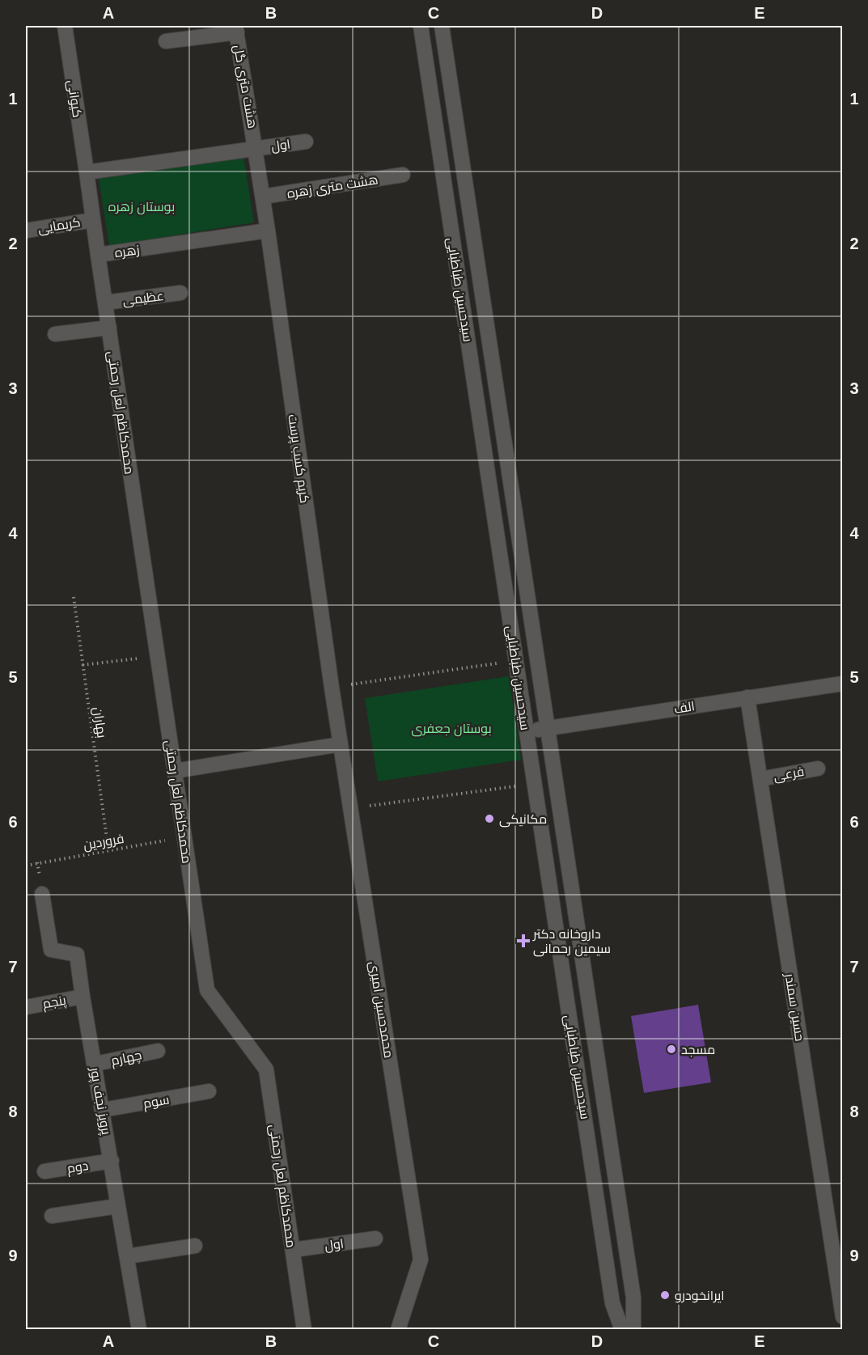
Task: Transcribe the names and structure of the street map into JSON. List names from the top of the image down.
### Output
{
  "streets": {
    "street": [
      "هشت متری گل",
      "کیوانی",
      "اول",
      "هشت متری زهره",
      "کریمایی",
      "زهره",
      "سیدحسین طباطبایی",
      "عظیمی",
      "محمدکاظم لعل رحمتی",
      "کریم کسب پرست",
      "الف",
      "فرعی",
      "پنجم",
      "حسین سمندر",
      "محمدحسین امیری",
      "چهارم",
      "پرویز نجف پور",
      "سوم",
      "دوم"
    ],
    "path": ["بهاران", "فروردین"]
  },
  "crossings": [
    ["هشت متری گل", "اول"],
    ["کیوانی", "زهره"],
    ["اول", "محمدکاظم لعل رحمتی"],
    ["کریمایی", "زهره"],
    ["زهره", "محمدکاظم لعل رحمتی"],
    ["زهره", "کریم کسب پرست"],
    ["سیدحسین طباطبایی", "الف"],
    ["عظیمی", "محمدکاظم لعل رحمتی"],
    ["محمدکاظم لعل رحمتی", "فروردین"],
    ["کریم کسب پرست", "محمدحسین امیری"],
    ["الف", "حسین سمندر"],
    ["بهاران", "فروردین"],
    ["فرعی", "حسین سمندر"],
    ["پنجم", "پرویز نجف پور"],
    ["چهارم", "پرویز نجف پور"],
    ["پرویز نجف پور", "سوم"],
    ["پرویز نجف پور", "دوم"]
  ],
  "parks": ["بوستان زهره", "بوستان جعفری"],
  "places": {
    "other": ["مکانیکی", "مسجد", "ایرانخودرو"],
    "health": ["داروخانه دکتر سیمین رحمانی"]
  },
  "grid": {
    "columns": [
      "A",
      "B",
      "C",
      "D",
      "E"
    ],
    "rows": [
      "1",
      "2",
      "3",
      "4",
      "5",
      "6",
      "7",
      "8",
      "9"
    ]
  }
}
